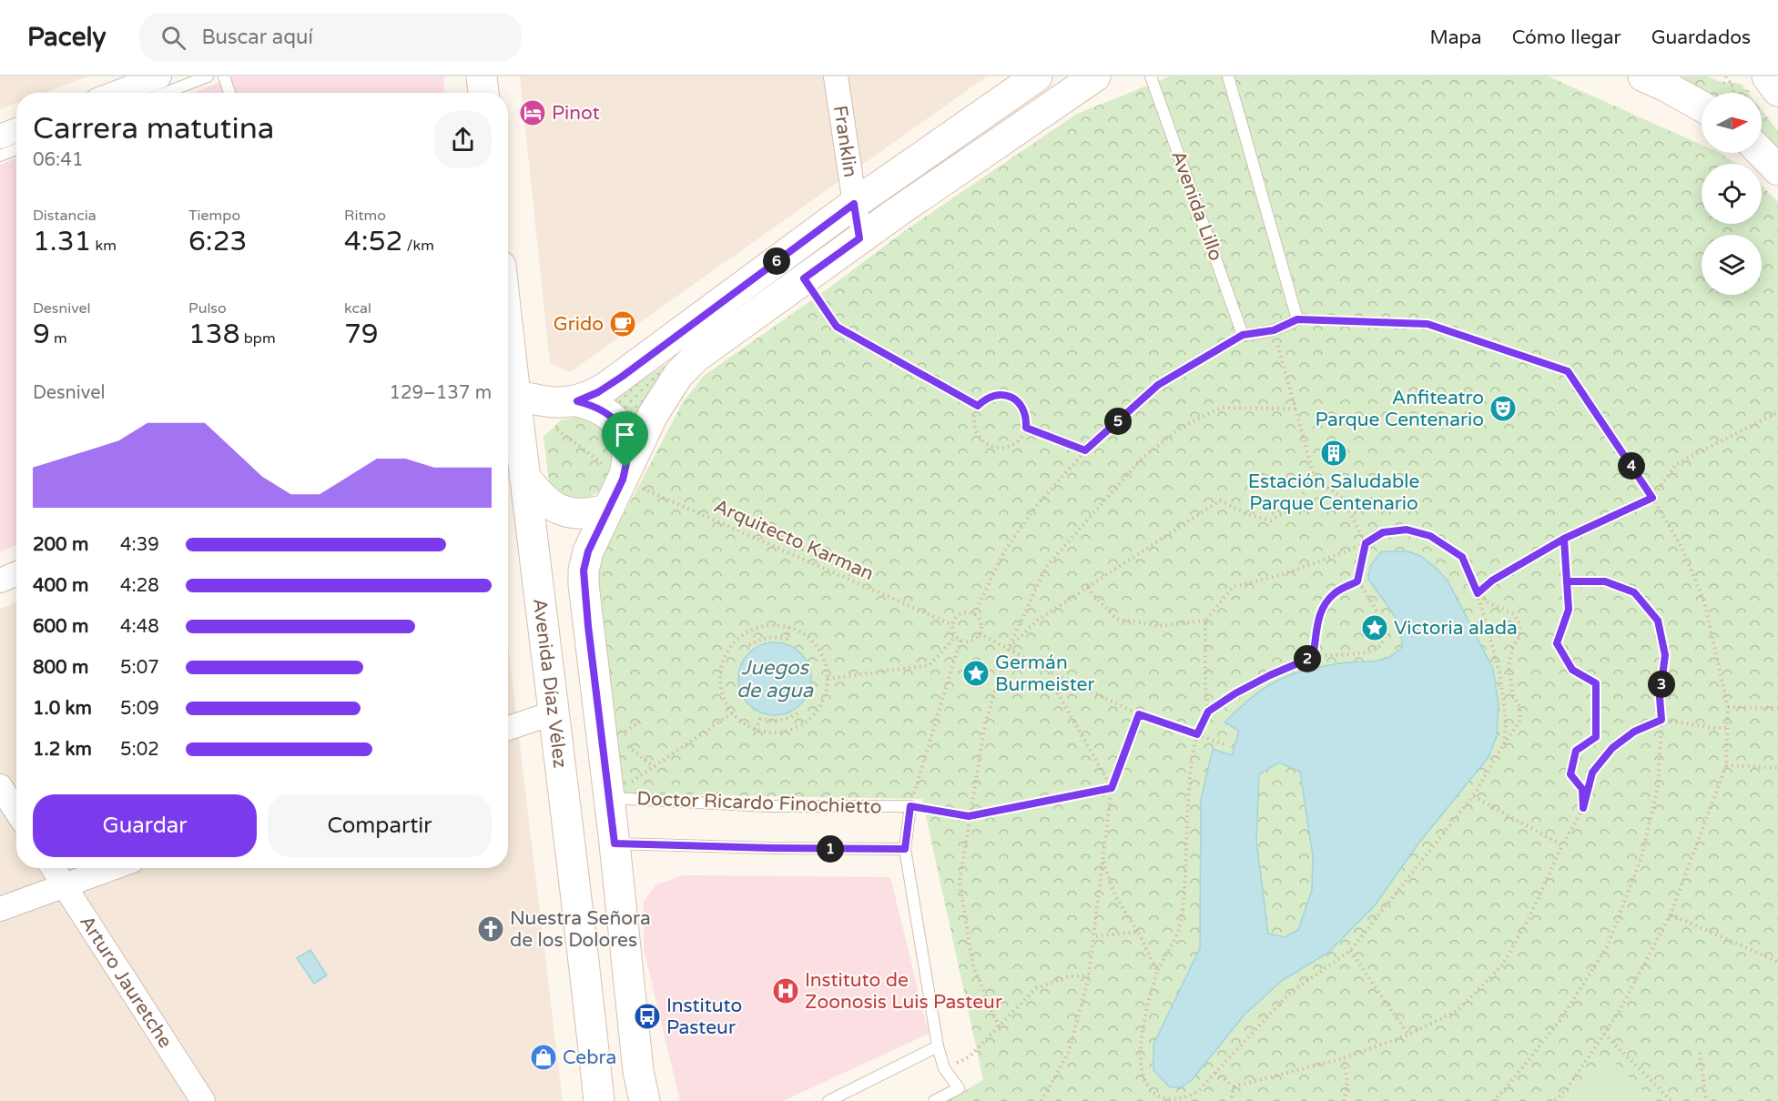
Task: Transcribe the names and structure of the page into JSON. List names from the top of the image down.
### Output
{
  "streets": {
    "main road": ["Avenida Díaz Vélez"],
    "street": ["Franklin", "Arturo Jauretche"],
    "lane": ["Avenida Lillo", "Doctor Ricardo Finochietto"],
    "path": ["Arquitecto Karman"]
  },
  "water": ["Juegos de agua"],
  "places": {
    "hotel": ["Pinot"],
    "cafe": ["Grido"],
    "theatre": ["Anfiteatro Parque Centenario"],
    "building": ["Estación Saludable Parque Centenario"],
    "place": ["Victoria alada", "Germán Burmeister"],
    "church": ["Nuestra Señora de los Dolores"],
    "hospital": ["Instituto de Zoonosis Luis Pasteur"],
    "bus stop": ["Instituto Pasteur"],
    "shop": ["Cebra"]
  },
  "north": "right",
  "page": {
    "header": "Pacely",
    "search": "Buscar aquí",
    "nav": ["Mapa", "Cómo llegar", "Guardados"],
    "heading": ["Carrera matutina", "06:41"],
    "stats": [
      ["Distancia", "1.31 km"],
      ["Tiempo", "6:23"],
      ["Ritmo", "4:52 /km"],
      ["Desnivel", "9 m"],
      ["Pulso", "138 bpm"],
      ["kcal", "79"]
    ],
    "pins": [
      "6",
      "5",
      "4",
      "2",
      "3",
      "1"
    ],
    "chart": ["Desnivel", "129–137 m"],
    "list": [
      {
        "name": "200 m",
        "note": "4:39"
      },
      {
        "name": "400 m",
        "note": "4:28"
      },
      {
        "name": "600 m",
        "note": "4:48"
      },
      {
        "name": "800 m",
        "note": "5:07"
      },
      {
        "name": "1.0 km",
        "note": "5:09"
      },
      {
        "name": "1.2 km",
        "note": "5:02"
      }
    ],
    "buttons": ["Guardar", "Compartir"]
  }
}
